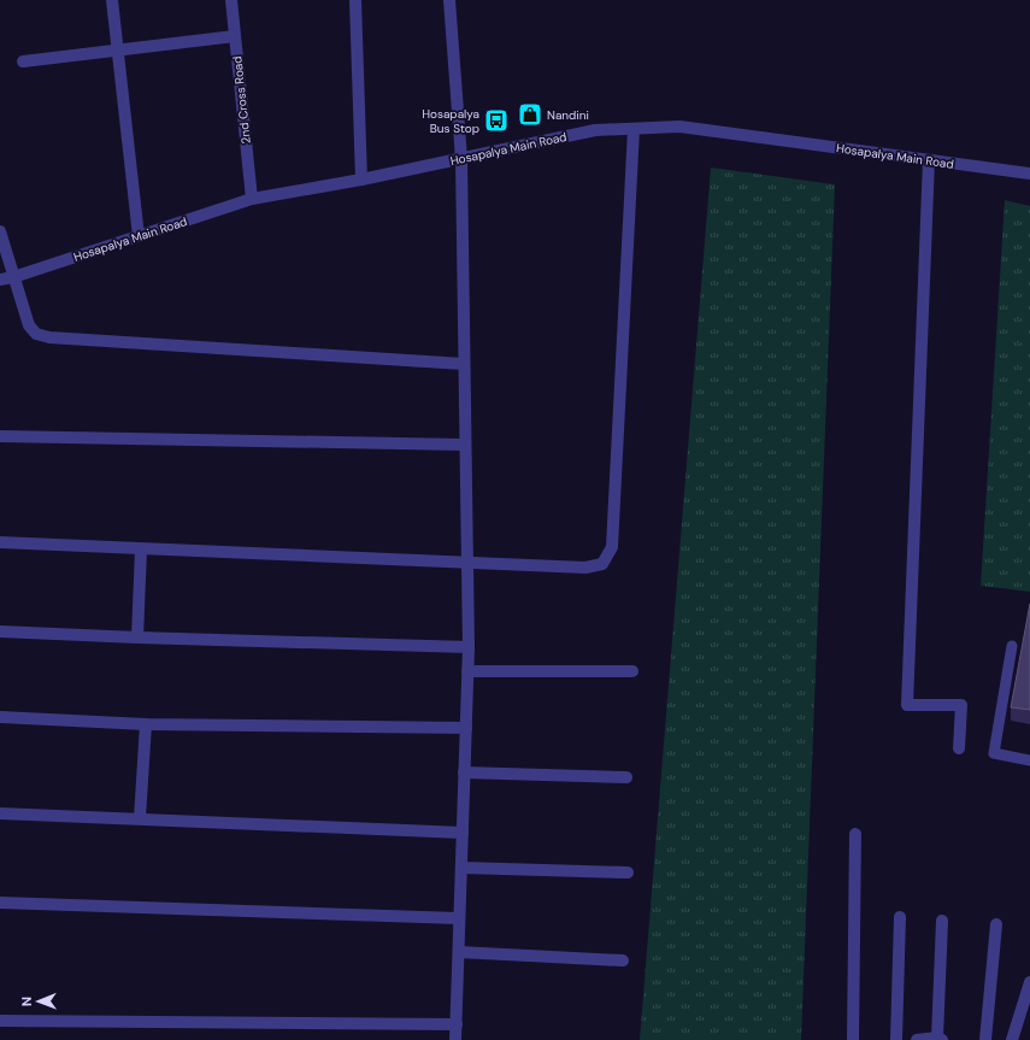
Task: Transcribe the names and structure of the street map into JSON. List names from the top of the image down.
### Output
{
  "streets": {
    "street": ["2nd Cross Road", "Hosapalya Main Road"]
  },
  "crossings": [
    ["2nd Cross Road", "Hosapalya Main Road"]
  ],
  "places": {
    "shop": ["Nandini"],
    "bus stop": ["Hosapalya Bus Stop"]
  },
  "north": "left"
}
